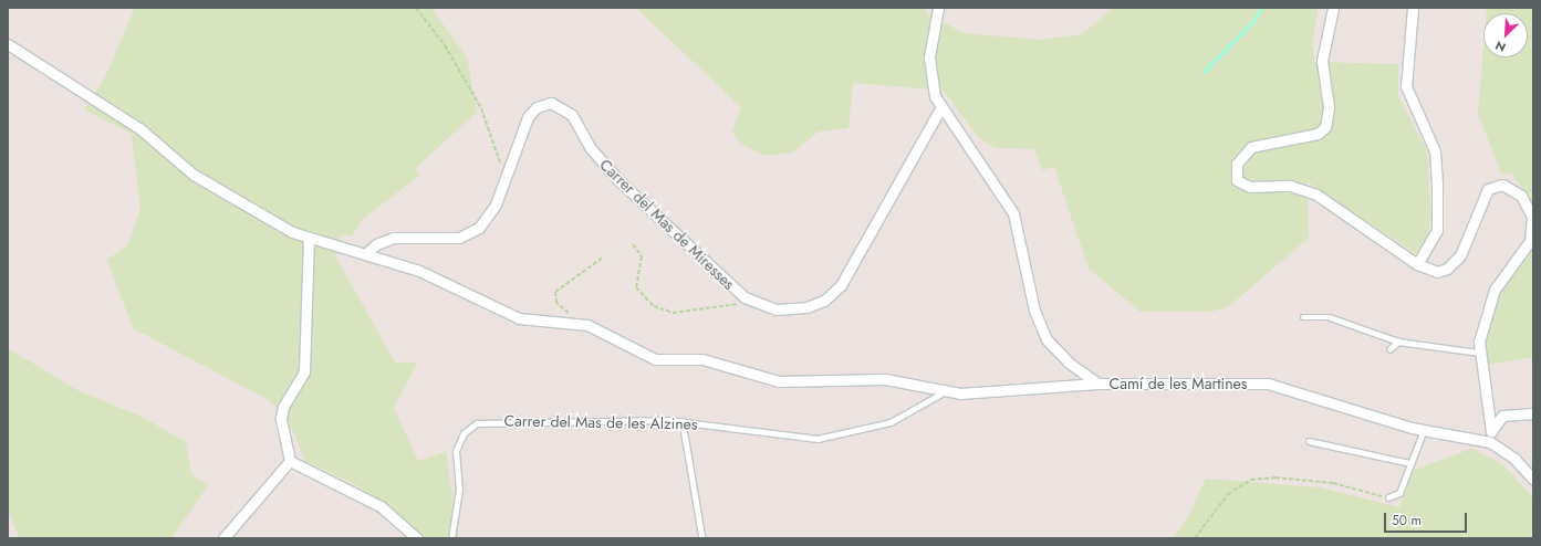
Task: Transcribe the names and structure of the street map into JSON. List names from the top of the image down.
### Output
{
  "streets": {
    "street": ["Carrer del Mas de Miresses", "Camí de les Martines"],
    "lane": ["Carrer del Mas de les Alzines"]
  },
  "crossings": [
    ["Carrer del Mas de Miresses", "Camí de les Martines"]
  ],
  "scale_bar": "50 m",
  "north": "bottom left"
}
